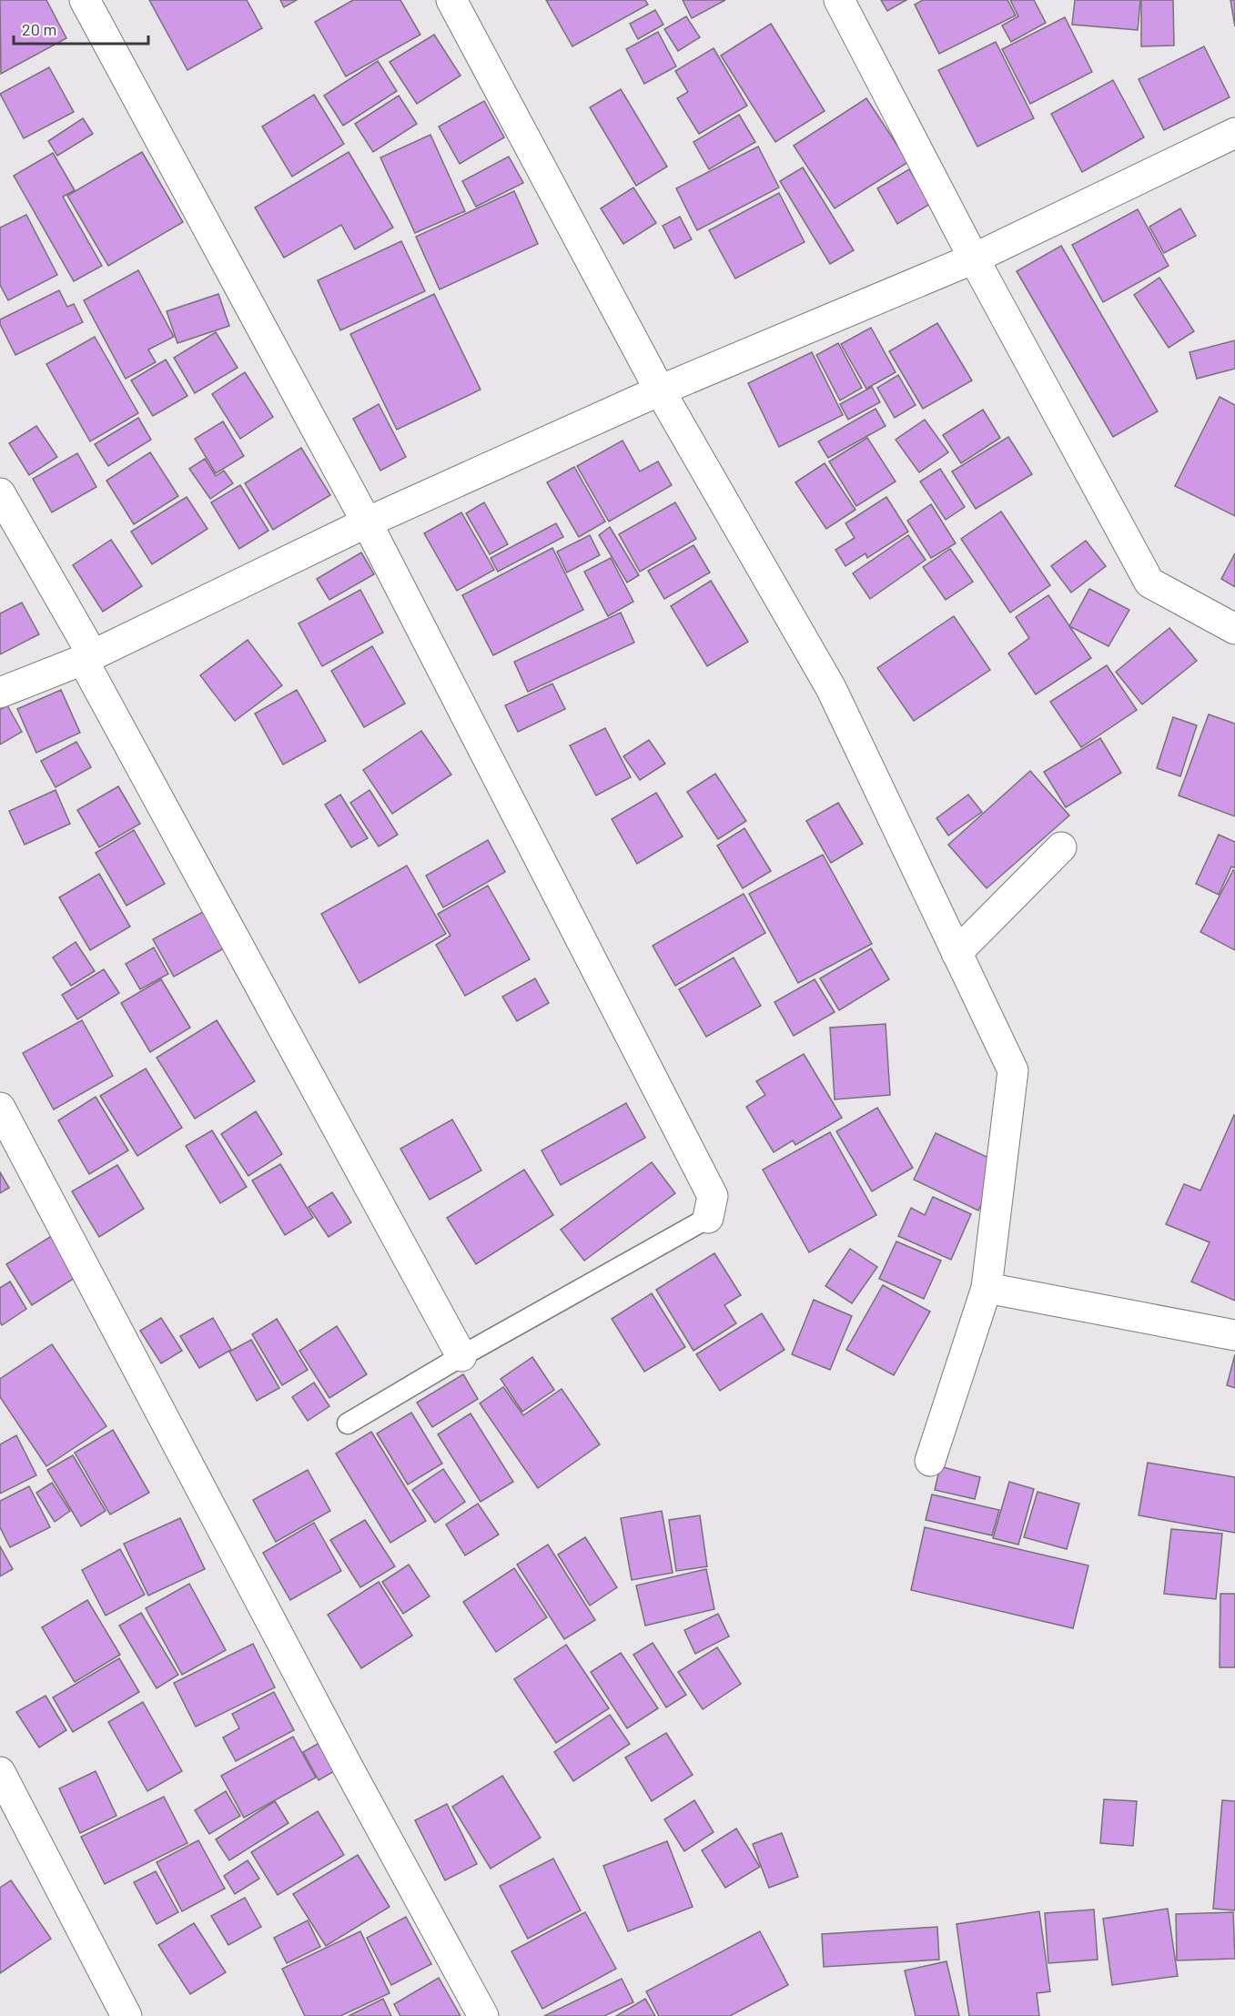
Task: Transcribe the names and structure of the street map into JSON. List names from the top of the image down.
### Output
{
  "scale_bar": "20 m"
}
